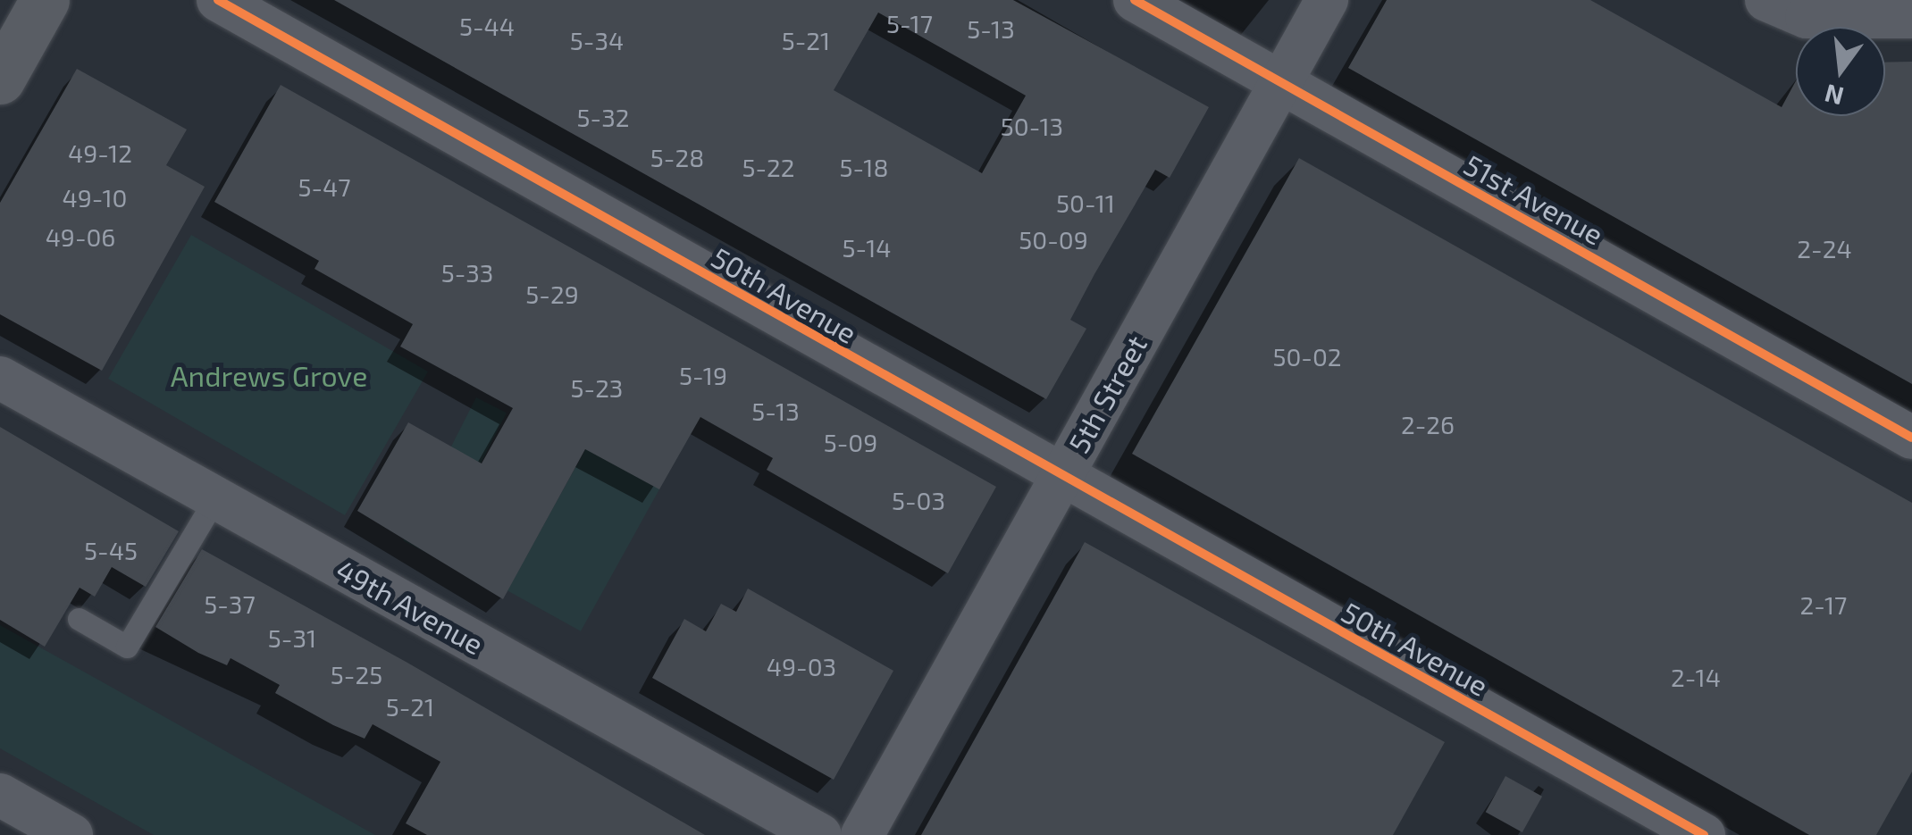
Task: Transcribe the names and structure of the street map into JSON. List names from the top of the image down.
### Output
{
  "streets": {
    "street": [
      "51st Avenue",
      "50th Avenue",
      "5th Street",
      "49th Avenue"
    ]
  },
  "crossings": [
    ["51st Avenue", "5th Street"],
    ["50th Avenue", "5th Street"]
  ],
  "parks": ["Andrews Grove"],
  "house_numbers": [
    "5-17",
    "5-44",
    "5-13",
    "5-34",
    "5-21",
    "5-32",
    "50-13",
    "49-12",
    "5-28",
    "5-22",
    "5-18",
    "5-47",
    "49-10",
    "50-11",
    "49-06",
    "50-09",
    "5-14",
    "2-24",
    "5-33",
    "5-29",
    "50-02",
    "5-19",
    "5-23",
    "5-13",
    "2-26",
    "5-09",
    "5-03",
    "5-45",
    "5-37",
    "2-17",
    "5-31",
    "49-03",
    "5-25",
    "2-14",
    "5-21"
  ],
  "north": "bottom"
}
